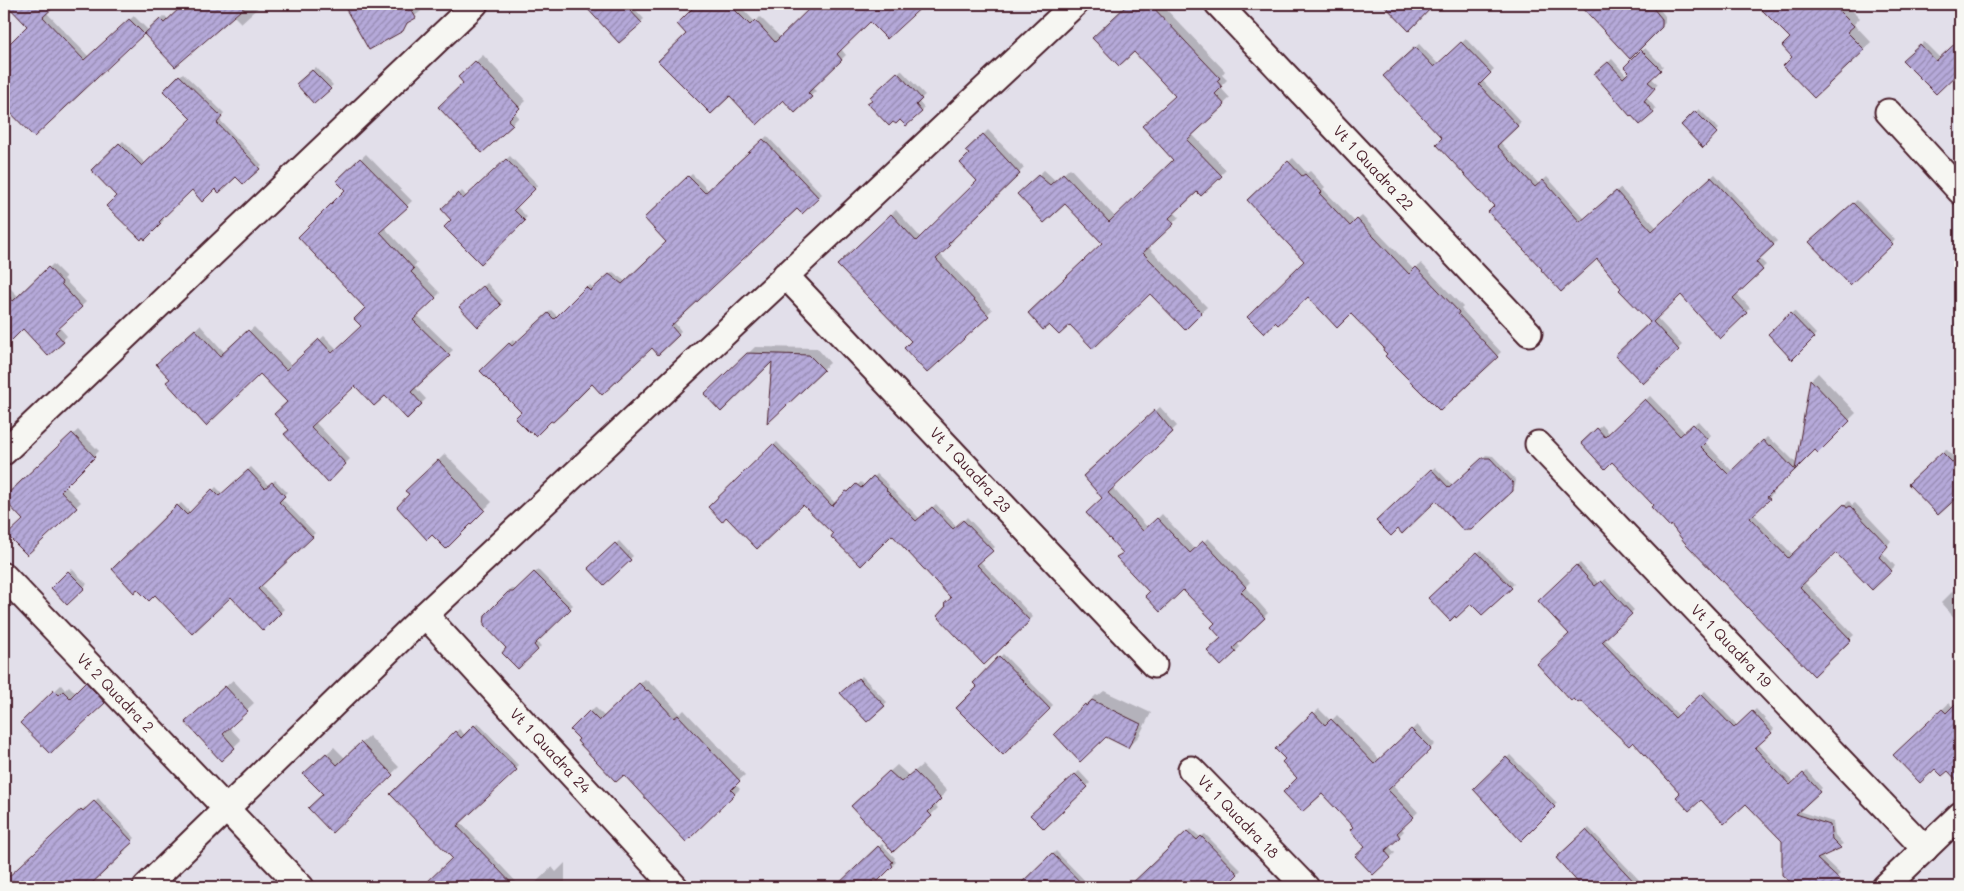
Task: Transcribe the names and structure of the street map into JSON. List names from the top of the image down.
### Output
{
  "streets": {
    "street": [
      "Vt 1 Quadra 22",
      "Vt 1 Quadra 23",
      "Vt 1 Quadra 19",
      "Vt 2 Quadra 2",
      "Vt 1 Quadra 24",
      "Vt 1 Quadra 18"
    ]
  }
}
